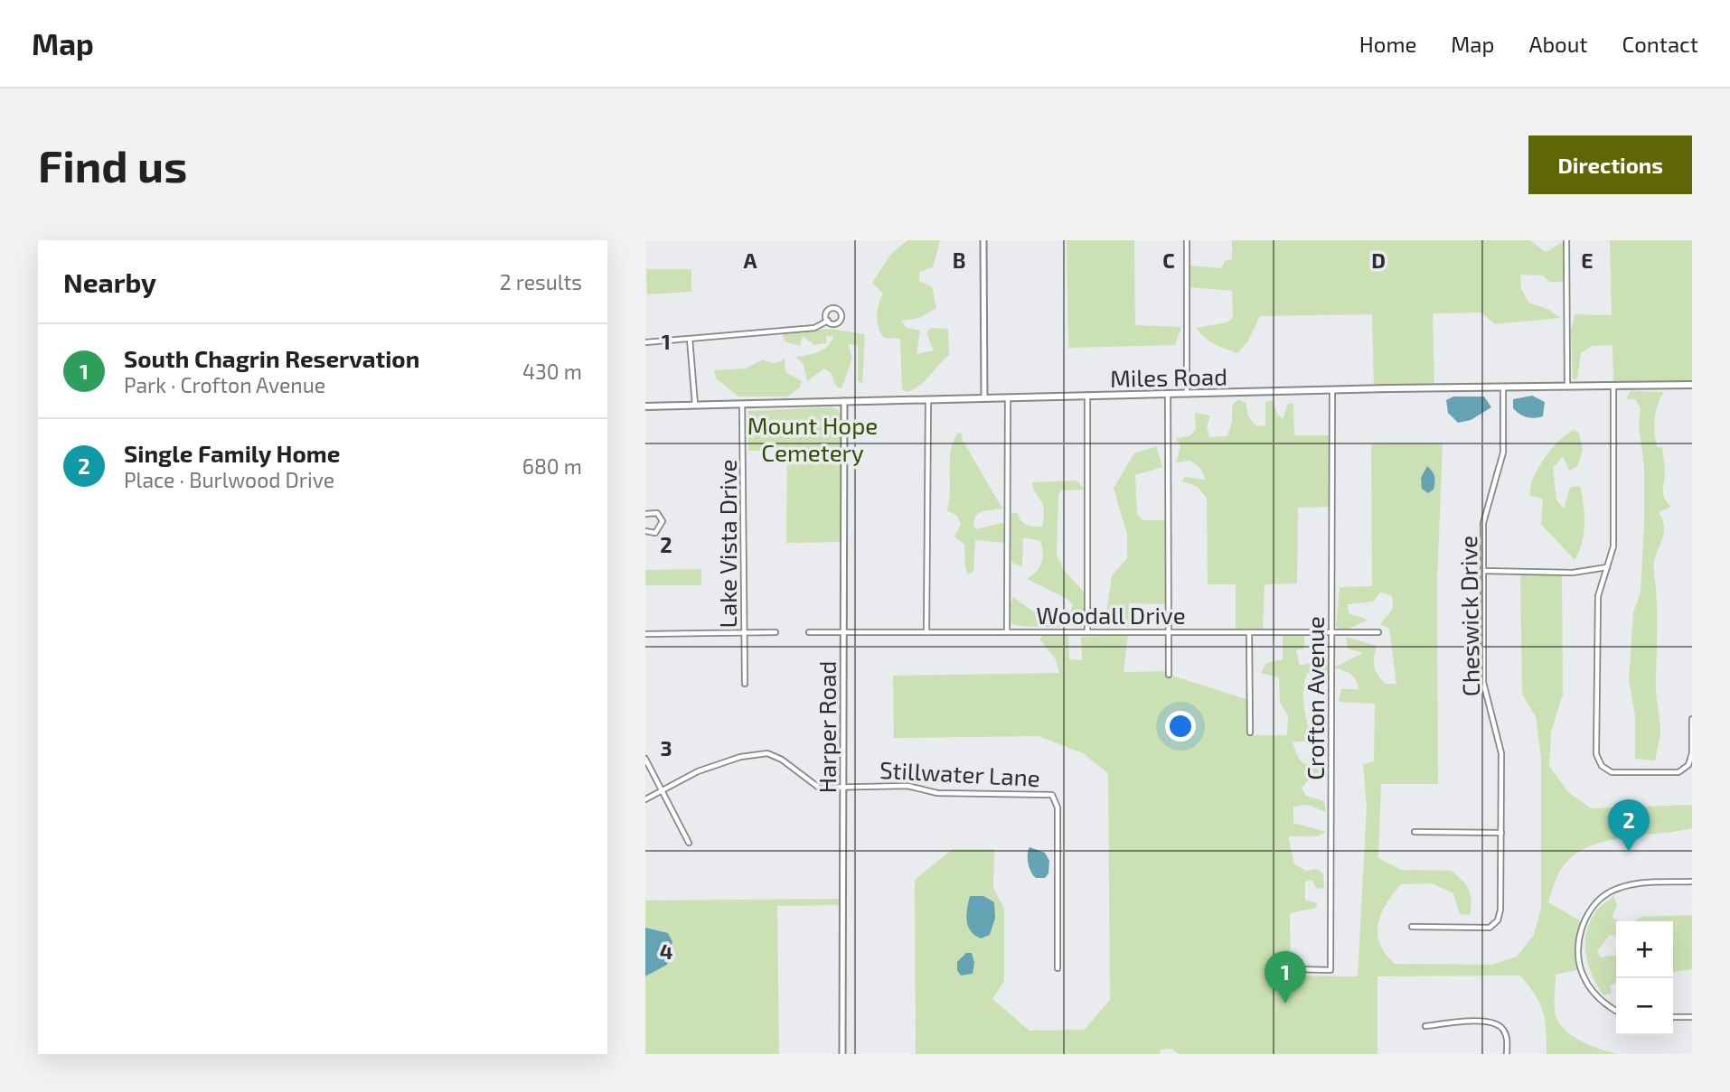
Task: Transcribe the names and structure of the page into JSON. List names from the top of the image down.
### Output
{
  "streets": {
    "main road": ["Miles Road"],
    "street": [
      "Lake Vista Drive",
      "Woodall Drive",
      "Cheswick Drive",
      "Crofton Avenue",
      "Harper Road",
      "Stillwater Lane"
    ]
  },
  "crossings": [
    ["Miles Road", "Lake Vista Drive"],
    ["Miles Road", "Cheswick Drive"],
    ["Miles Road", "Crofton Avenue"],
    ["Miles Road", "Harper Road"],
    ["Woodall Drive", "Crofton Avenue"],
    ["Woodall Drive", "Harper Road"],
    ["Harper Road", "Stillwater Lane"]
  ],
  "parks": ["Mount Hope Cemetery"],
  "page": {
    "header": "Map",
    "nav": [
      "Home",
      "Map",
      "About",
      "Contact"
    ],
    "buttons": "Directions",
    "title": "Find us",
    "heading": ["Nearby", "2 results"],
    "list": [
      {
        "mark": "1",
        "name": "South Chagrin Reservation",
        "note": "Park · Crofton Avenue",
        "value": "430 m"
      },
      {
        "mark": "2",
        "name": "Single Family Home",
        "note": "Place · Burlwood Drive",
        "value": "680 m"
      }
    ],
    "pins": ["2", "1"],
    "map_buttons": ["+", "−"]
  },
  "grid": {
    "columns": [
      "A",
      "B",
      "C",
      "D",
      "E"
    ],
    "rows": [
      "1",
      "2",
      "3",
      "4"
    ]
  }
}
